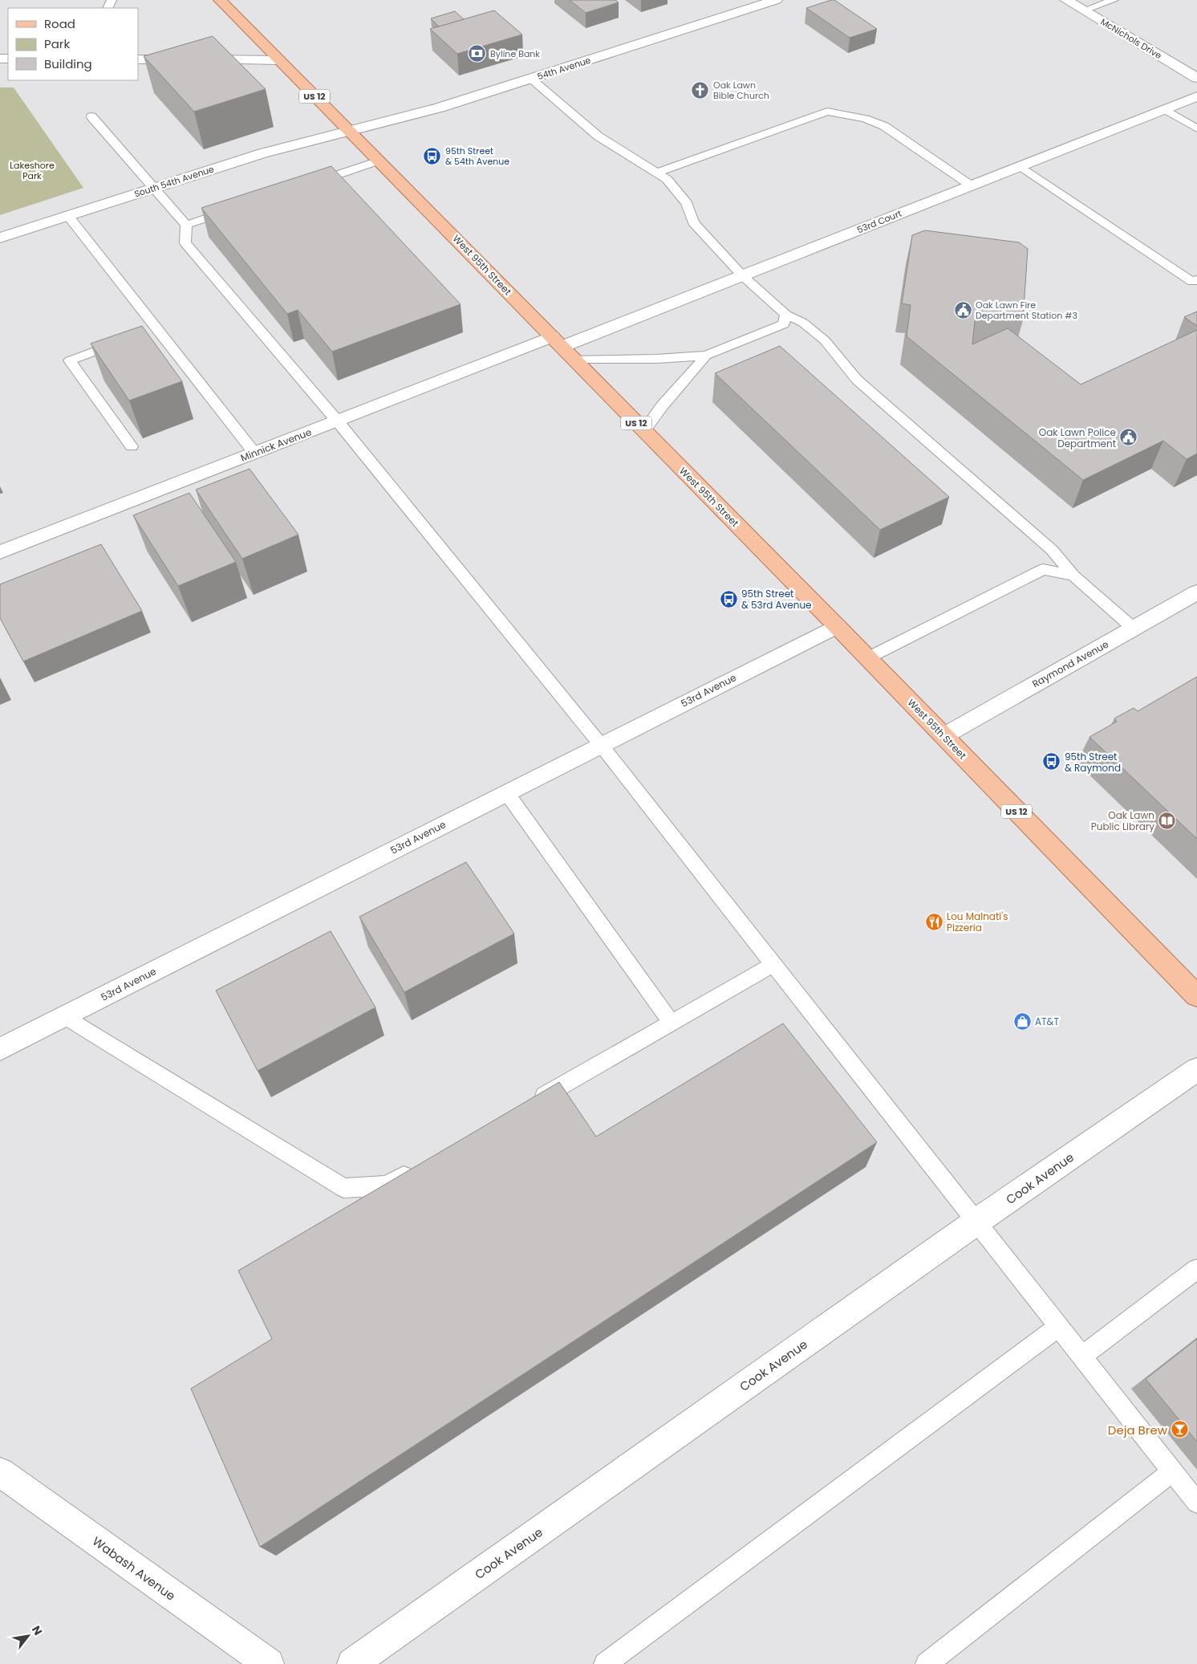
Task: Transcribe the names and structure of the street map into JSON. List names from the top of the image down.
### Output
{
  "streets": {
    "main road": ["US 12", "West 95th Street"],
    "street": [
      "McNichols Drive",
      "54th Avenue",
      "South 54th Avenue",
      "53rd Court",
      "Minnick Avenue",
      "Raymond Avenue",
      "53rd Avenue",
      "Cook Avenue",
      "Wabash Avenue"
    ]
  },
  "crossings": [
    ["54th Avenue", "South 54th Avenue"],
    ["54th Avenue", "West 95th Street"],
    ["South 54th Avenue", "West 95th Street"],
    ["53rd Court", "West 95th Street"],
    ["53rd Court", "Minnick Avenue"],
    ["West 95th Street", "Minnick Avenue"],
    ["West 95th Street", "Raymond Avenue"],
    ["West 95th Street", "53rd Avenue"]
  ],
  "parks": ["Lakeshore Park"],
  "places": {
    "bank": ["Byline Bank"],
    "church": ["Oak Lawn Bible Church"],
    "bus stop": ["95th Street & 54th Avenue", "95th Street & 53rd Avenue", "95th Street & Raymond"],
    "public building": ["Oak Lawn Fire Department Station #3", "Oak Lawn Police Department"],
    "library": ["Oak Lawn Public Library"],
    "restaurant": ["Lou Malnati's Pizzeria"],
    "shop": ["AT&T"],
    "bar": ["Deja Brew"]
  },
  "legend": ["Road", "Park", "Building"],
  "north": "top right"
}
